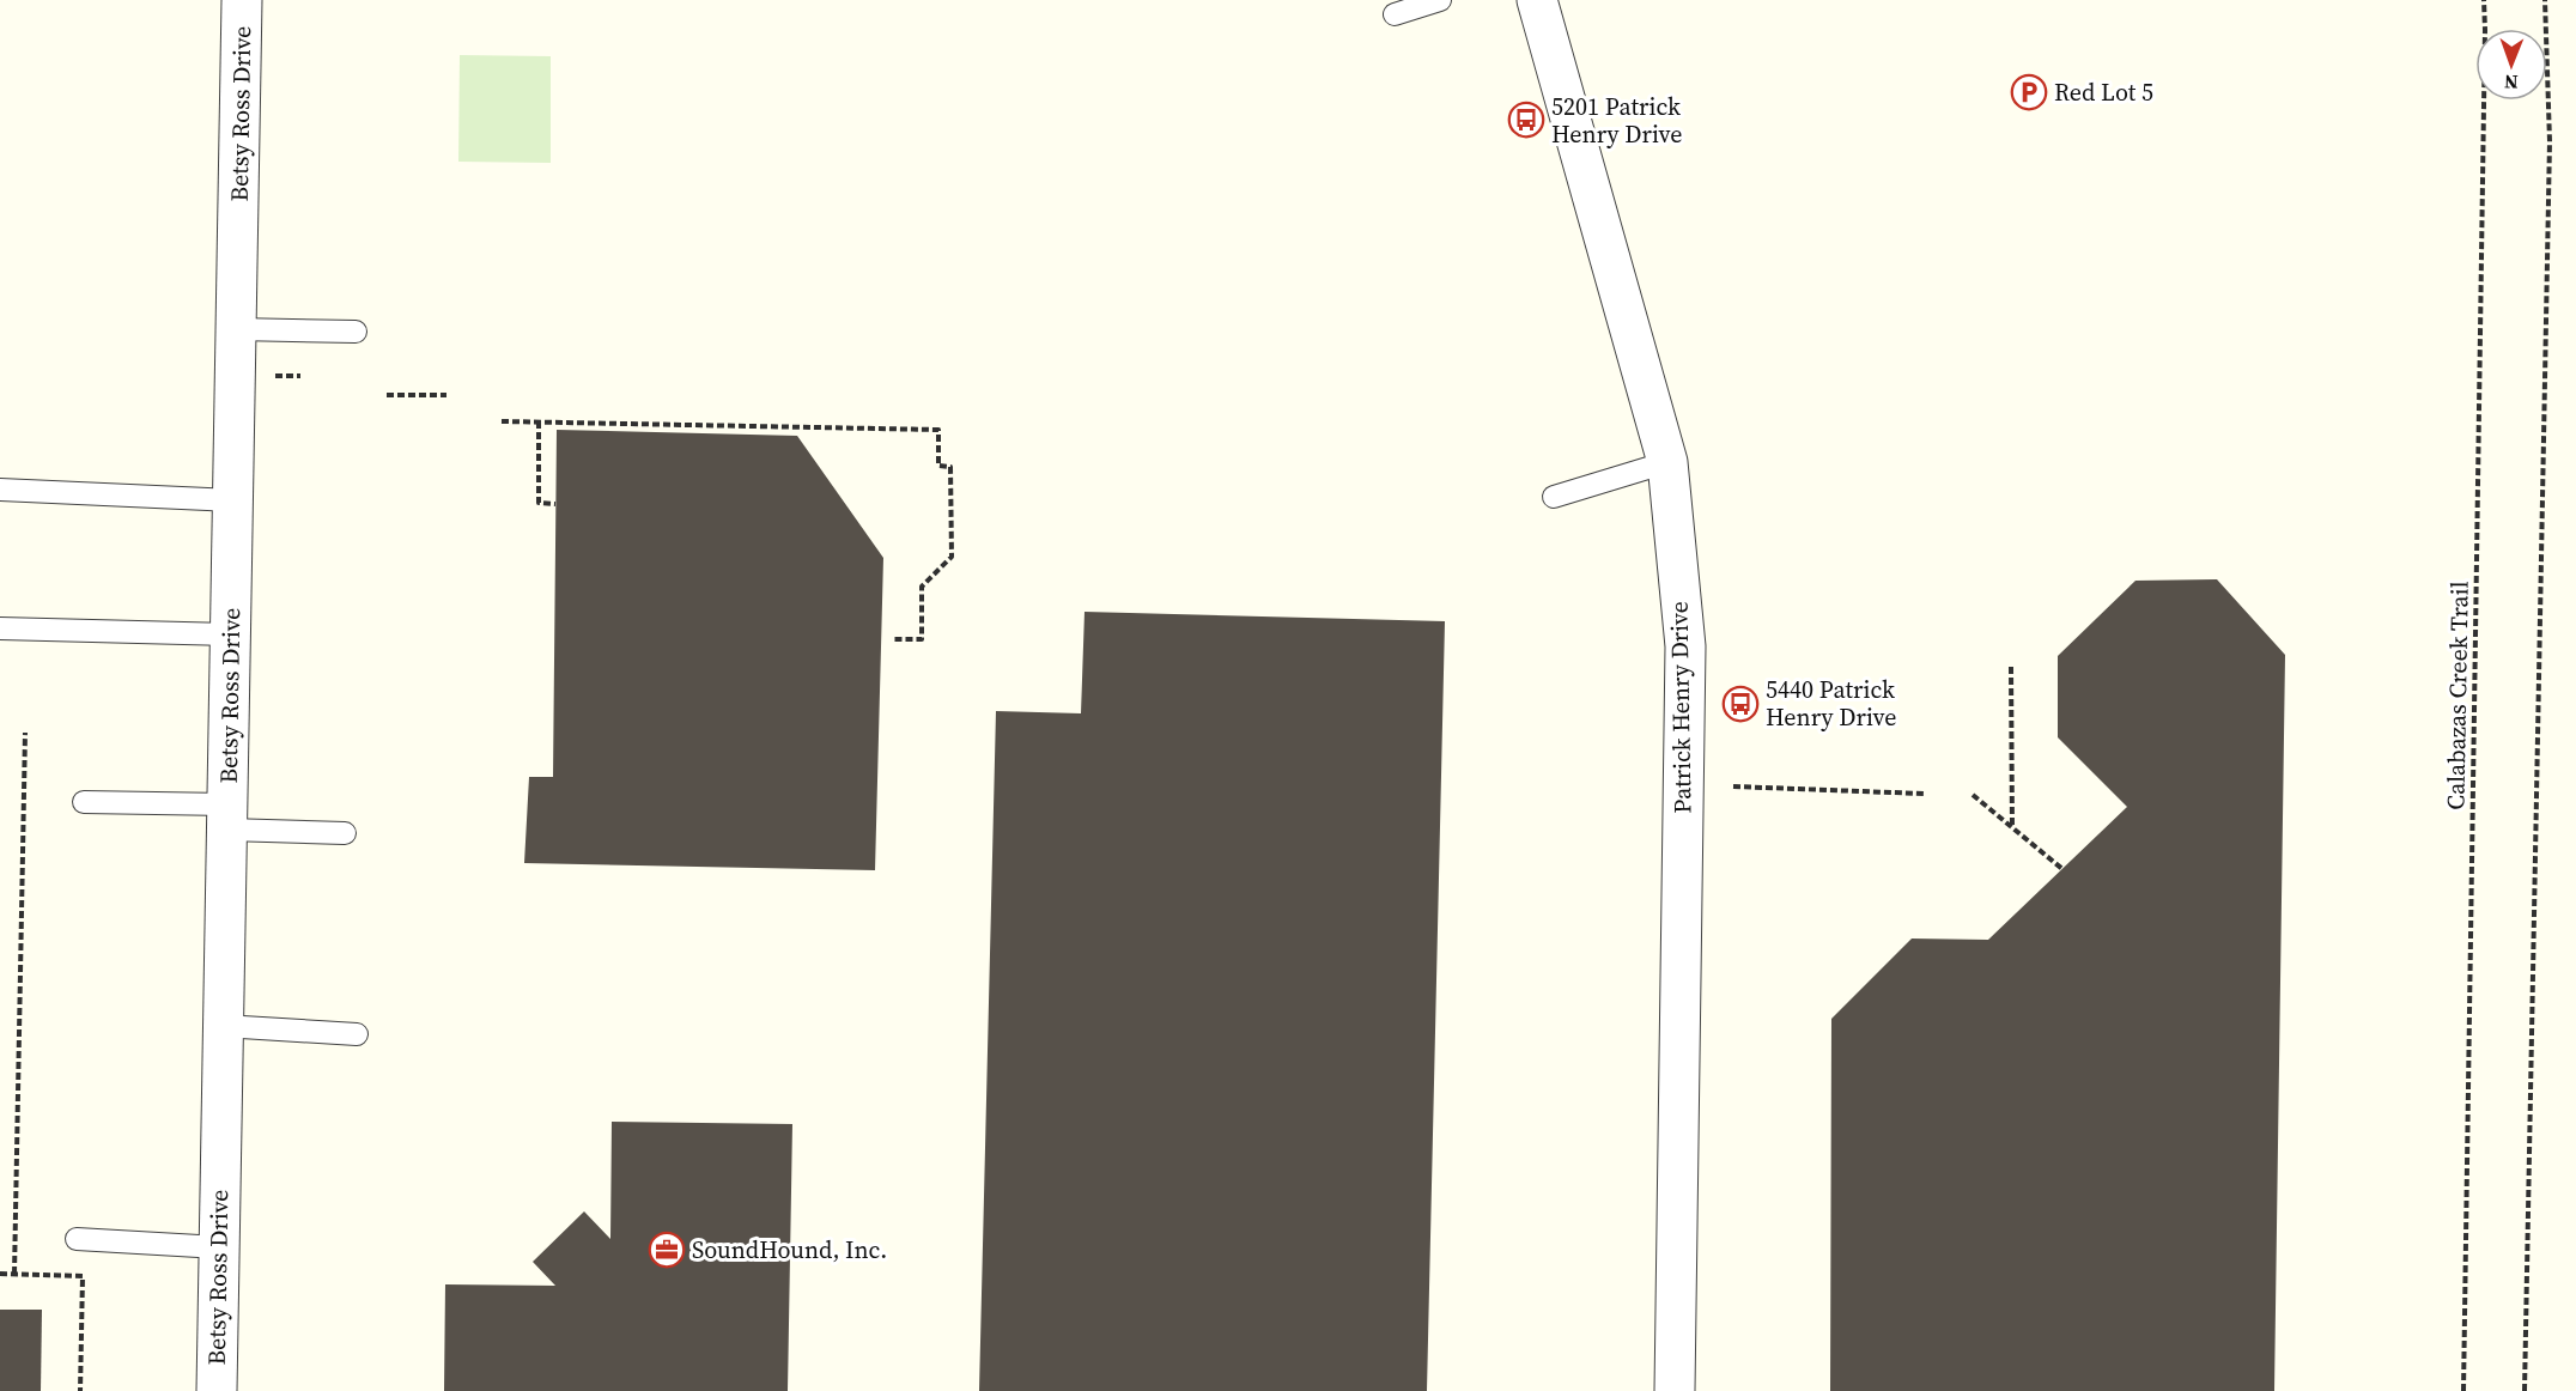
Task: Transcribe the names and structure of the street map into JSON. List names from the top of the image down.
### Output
{
  "streets": {
    "street": ["Betsy Ross Drive", "Patrick Henry Drive"],
    "path": ["Calabazas Creek Trail"]
  },
  "places": {
    "parking": ["Red Lot 5"],
    "bus stop": ["5201 Patrick Henry Drive", "5440 Patrick Henry Drive"],
    "office": ["SoundHound, Inc."]
  },
  "north": "bottom"
}
